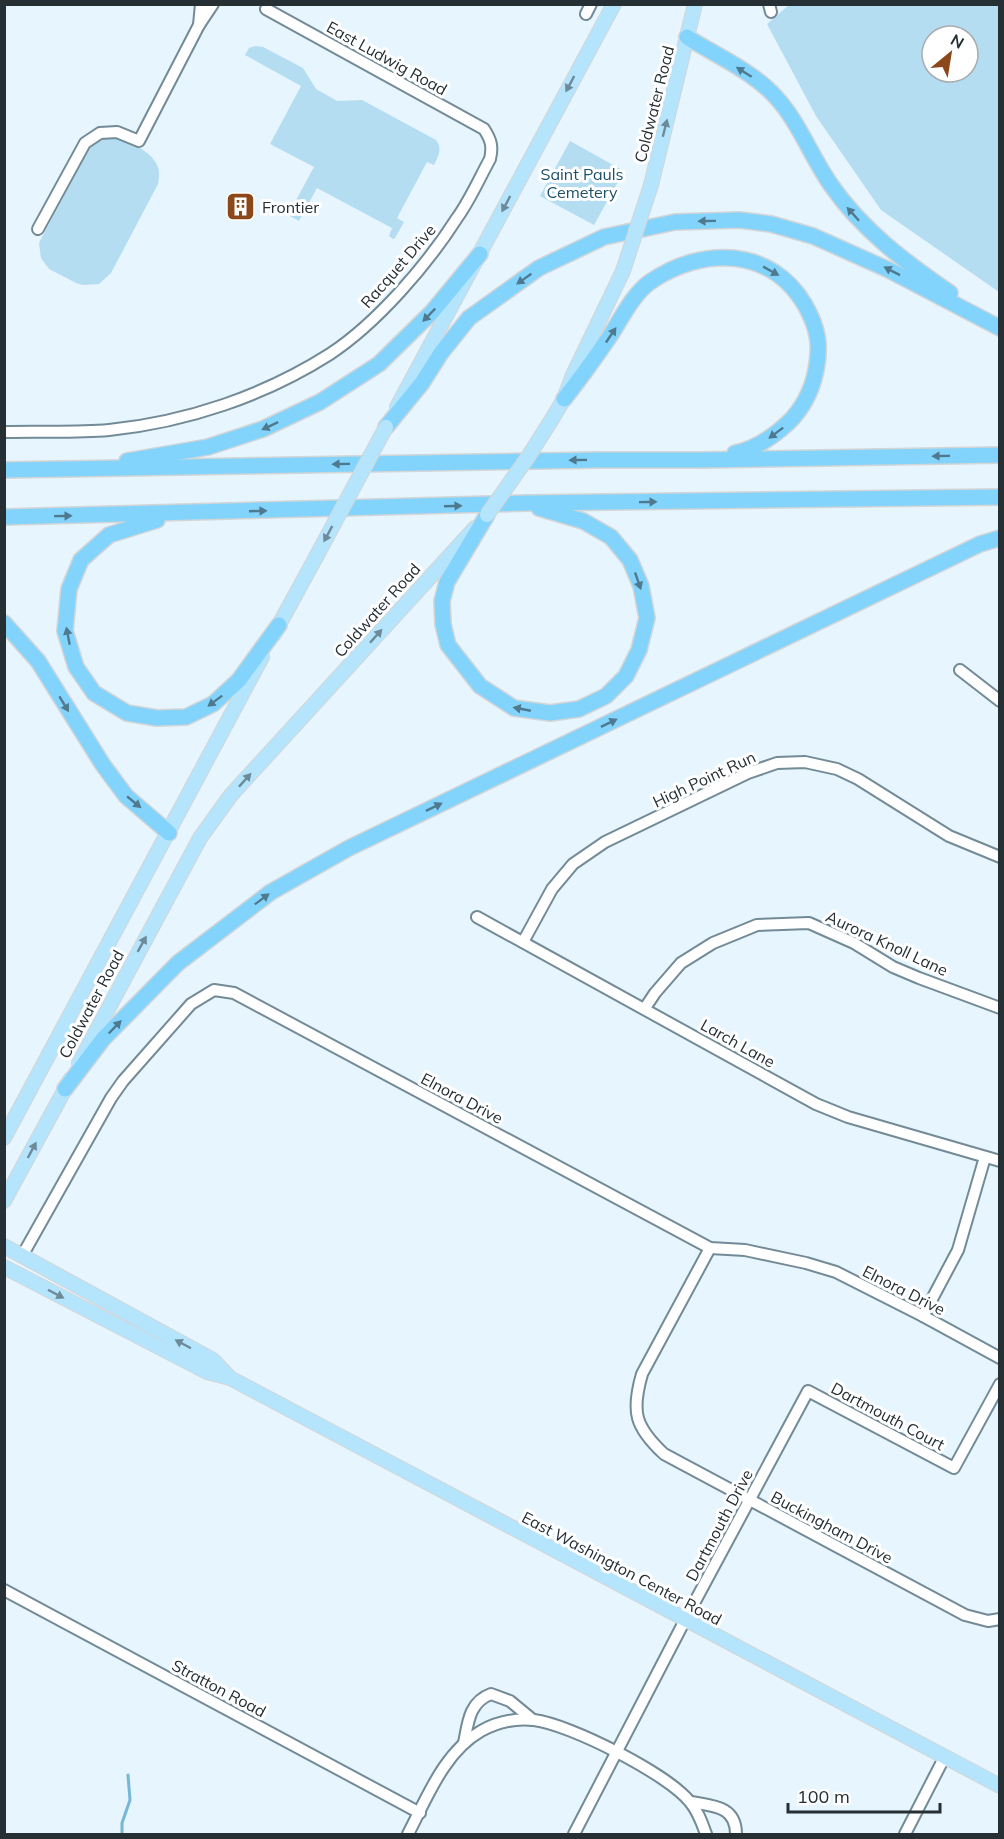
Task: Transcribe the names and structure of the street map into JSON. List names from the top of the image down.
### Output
{
  "streets": {
    "main road": ["Coldwater Road", "East Washington Center Road"],
    "street": [
      "East Ludwig Road",
      "Racquet Drive",
      "High Point Run",
      "Aurora Knoll Lane",
      "Larch Lane",
      "Elnora Drive",
      "Dartmouth Court",
      "Dartmouth Drive",
      "Buckingham Drive",
      "Stratton Road"
    ]
  },
  "crossings": [
    ["East Ludwig Road", "Racquet Drive"],
    ["High Point Run", "Larch Lane"],
    ["Aurora Knoll Lane", "Larch Lane"],
    ["Elnora Drive", "Buckingham Drive"],
    ["Elnora Drive", "East Washington Center Road"],
    ["Dartmouth Court", "Dartmouth Drive"],
    ["Dartmouth Drive", "Buckingham Drive"],
    ["Dartmouth Drive", "East Washington Center Road"]
  ],
  "parks": ["Saint Pauls Cemetery"],
  "places": {
    "building": ["Frontier"]
  },
  "scale_bar": "100 m",
  "north": "top right"
}
